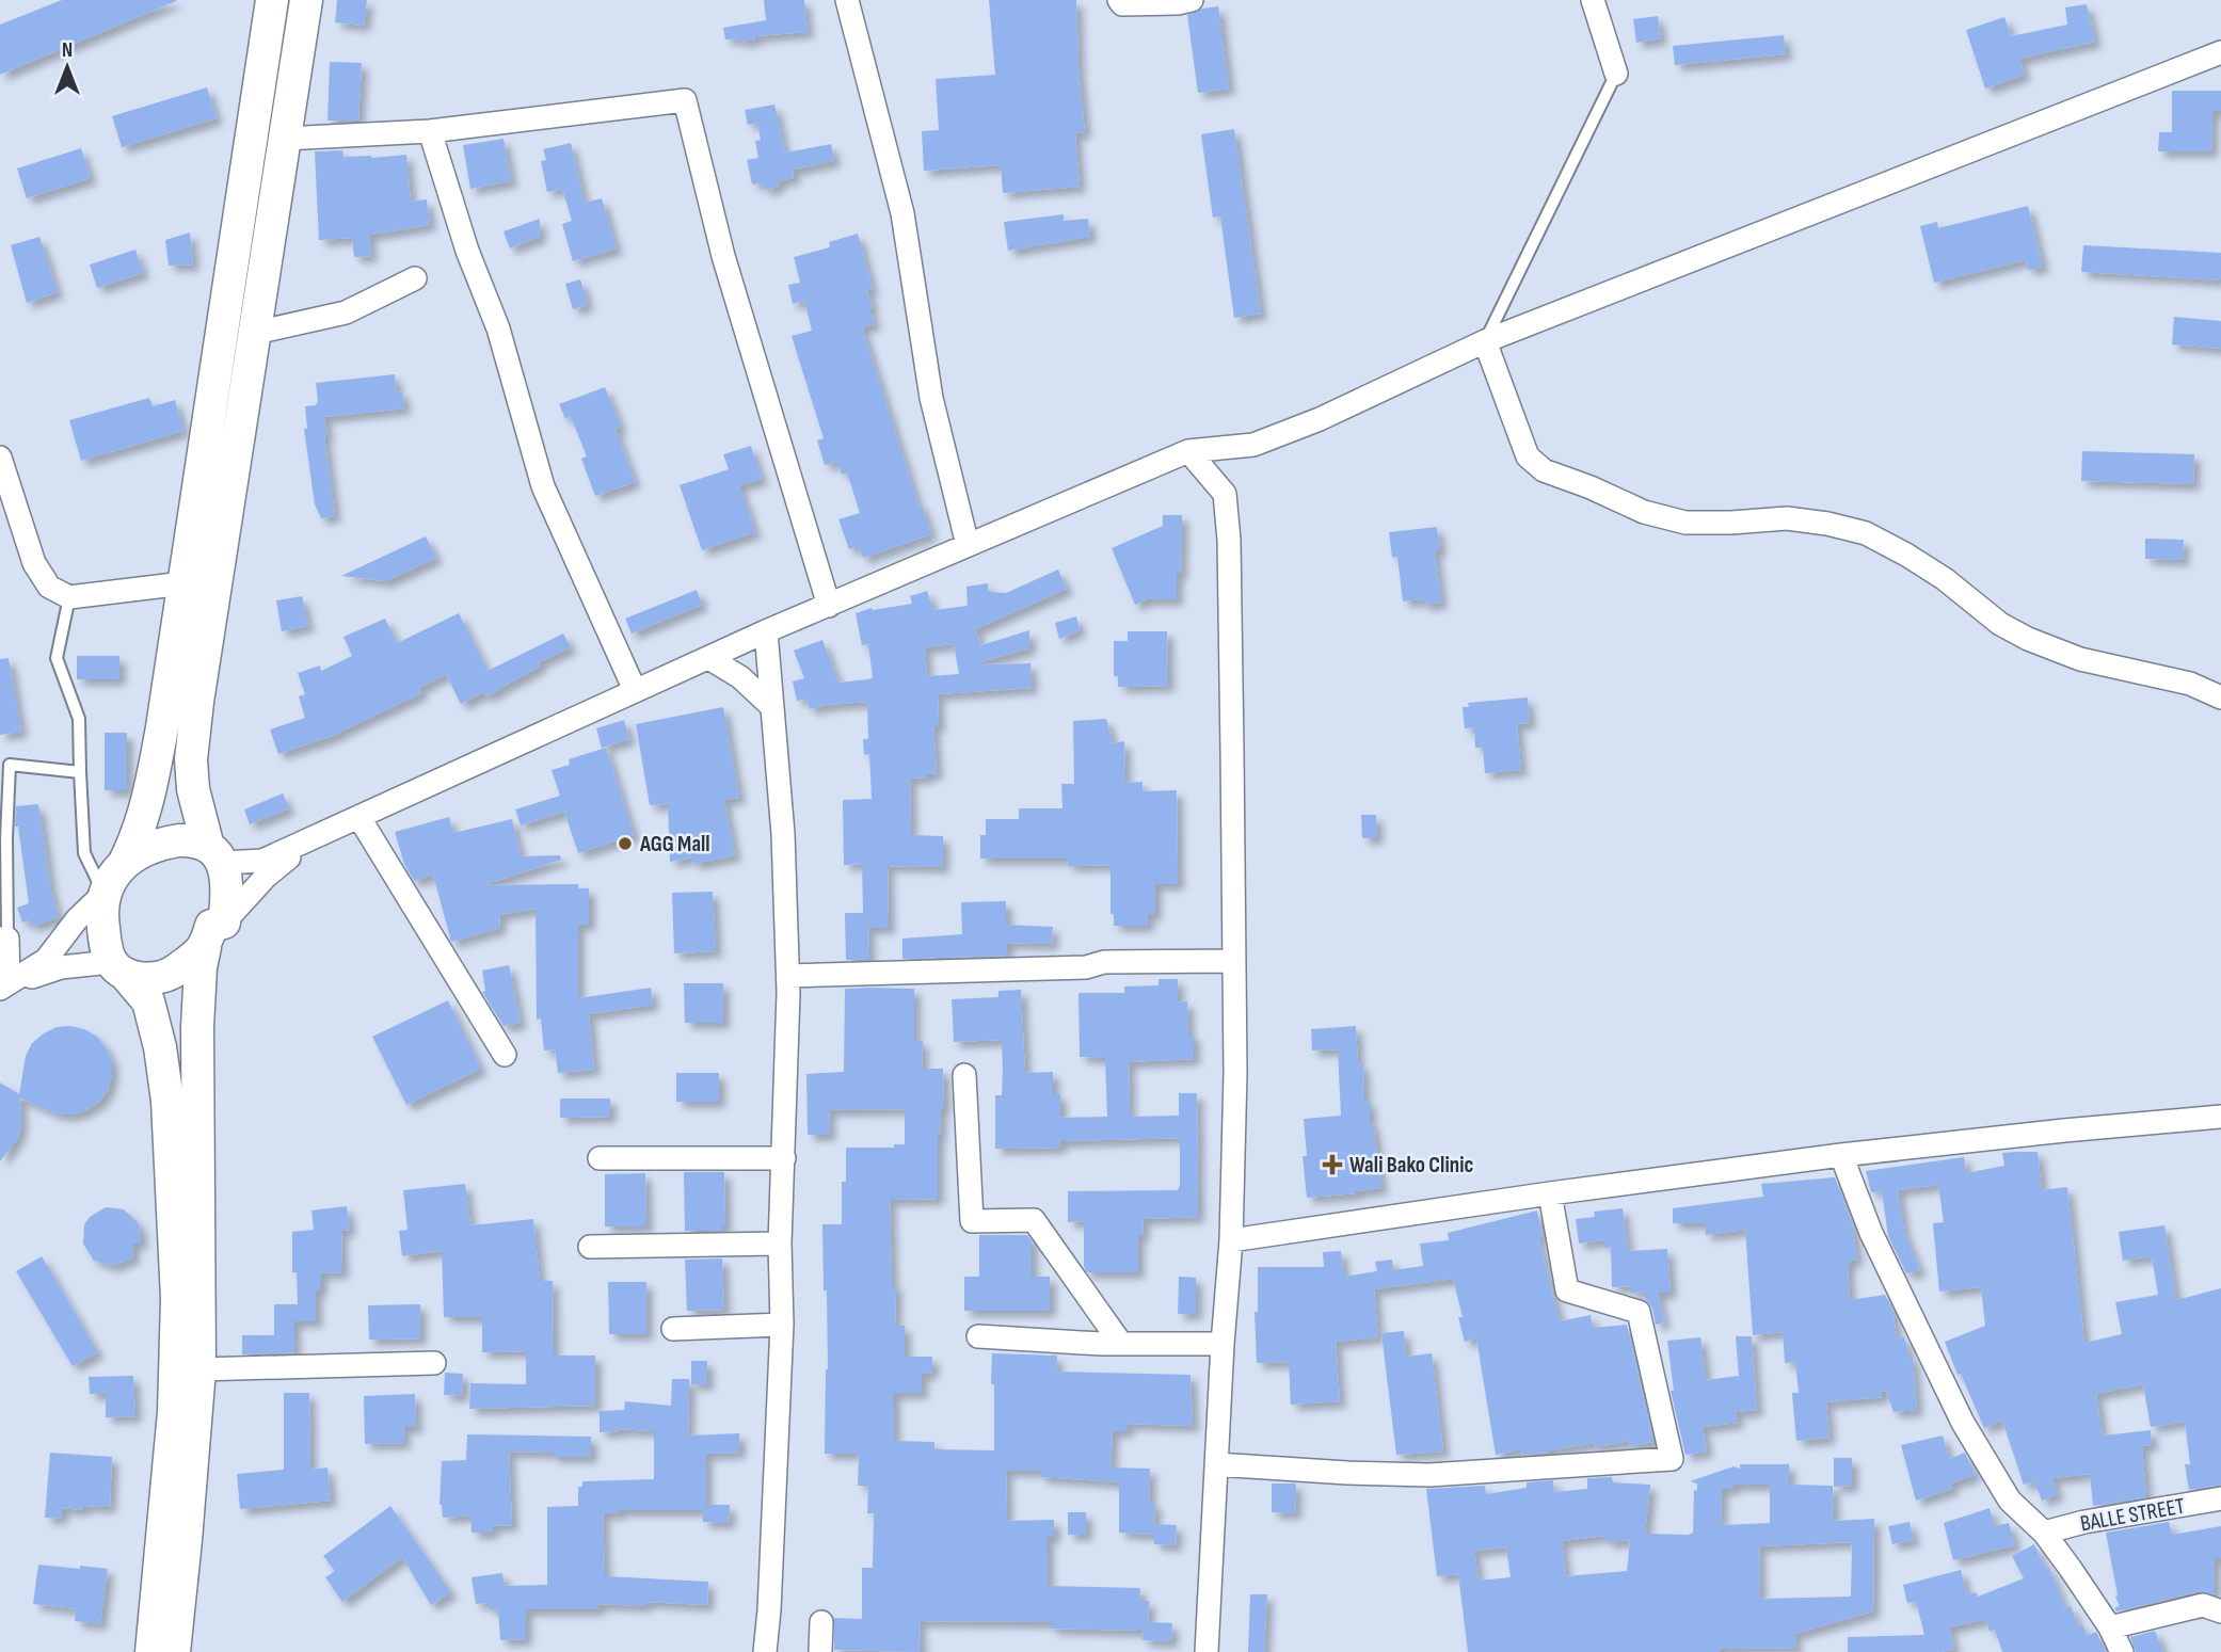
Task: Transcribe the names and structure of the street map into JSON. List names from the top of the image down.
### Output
{
  "streets": {
    "street": ["BALLE STREET"]
  },
  "places": {
    "other": ["AGG Mall"],
    "health": ["Wali Bako Clinic"]
  },
  "north": "top"
}
